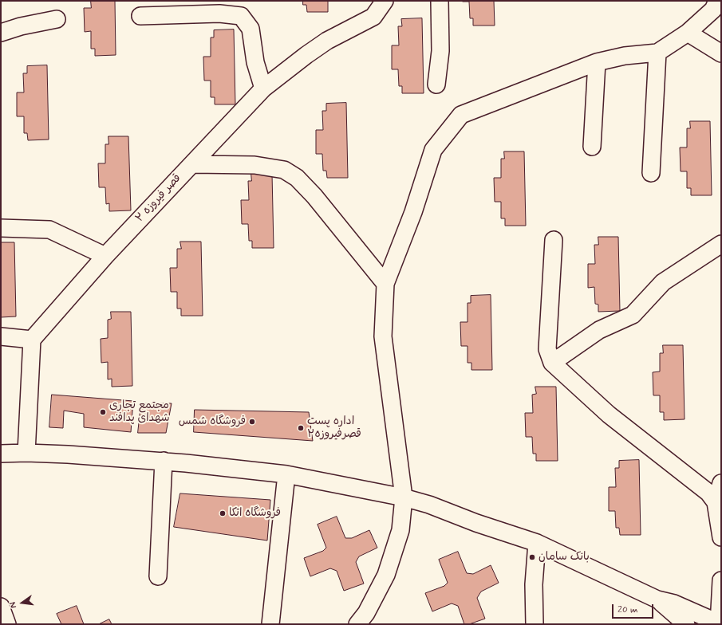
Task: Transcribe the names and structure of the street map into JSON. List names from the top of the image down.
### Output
{
  "streets": {
    "street": ["قصر فیروزه ۲"]
  },
  "places": [
    "مجتمع تجاری شهدای پدافند",
    "فروشگاه شمس",
    "اداره پست قصرفیروزه۲",
    "فروشگاه اتکا",
    "بانک سامان"
  ],
  "scale_bar": "20 m",
  "north": "left"
}
